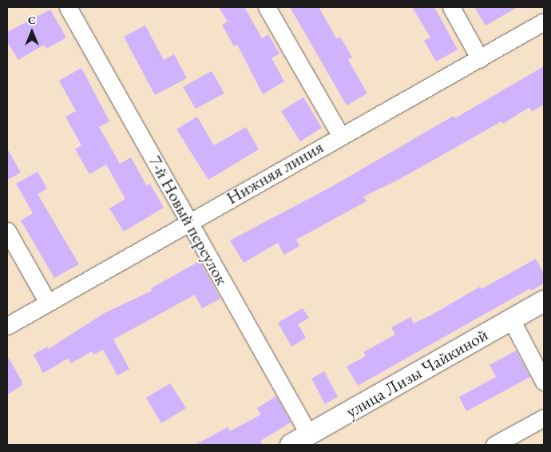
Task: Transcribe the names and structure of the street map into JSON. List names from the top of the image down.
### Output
{
  "streets": {
    "main road": ["улица Лизы Чайкиной"],
    "street": ["Нижняя линия", "7-й Новый переулок"]
  },
  "crossings": [
    ["Нижняя линия", "7-й Новый переулок"],
    ["7-й Новый переулок", "улица Лизы Чайкиной"]
  ],
  "north": "top"
}
